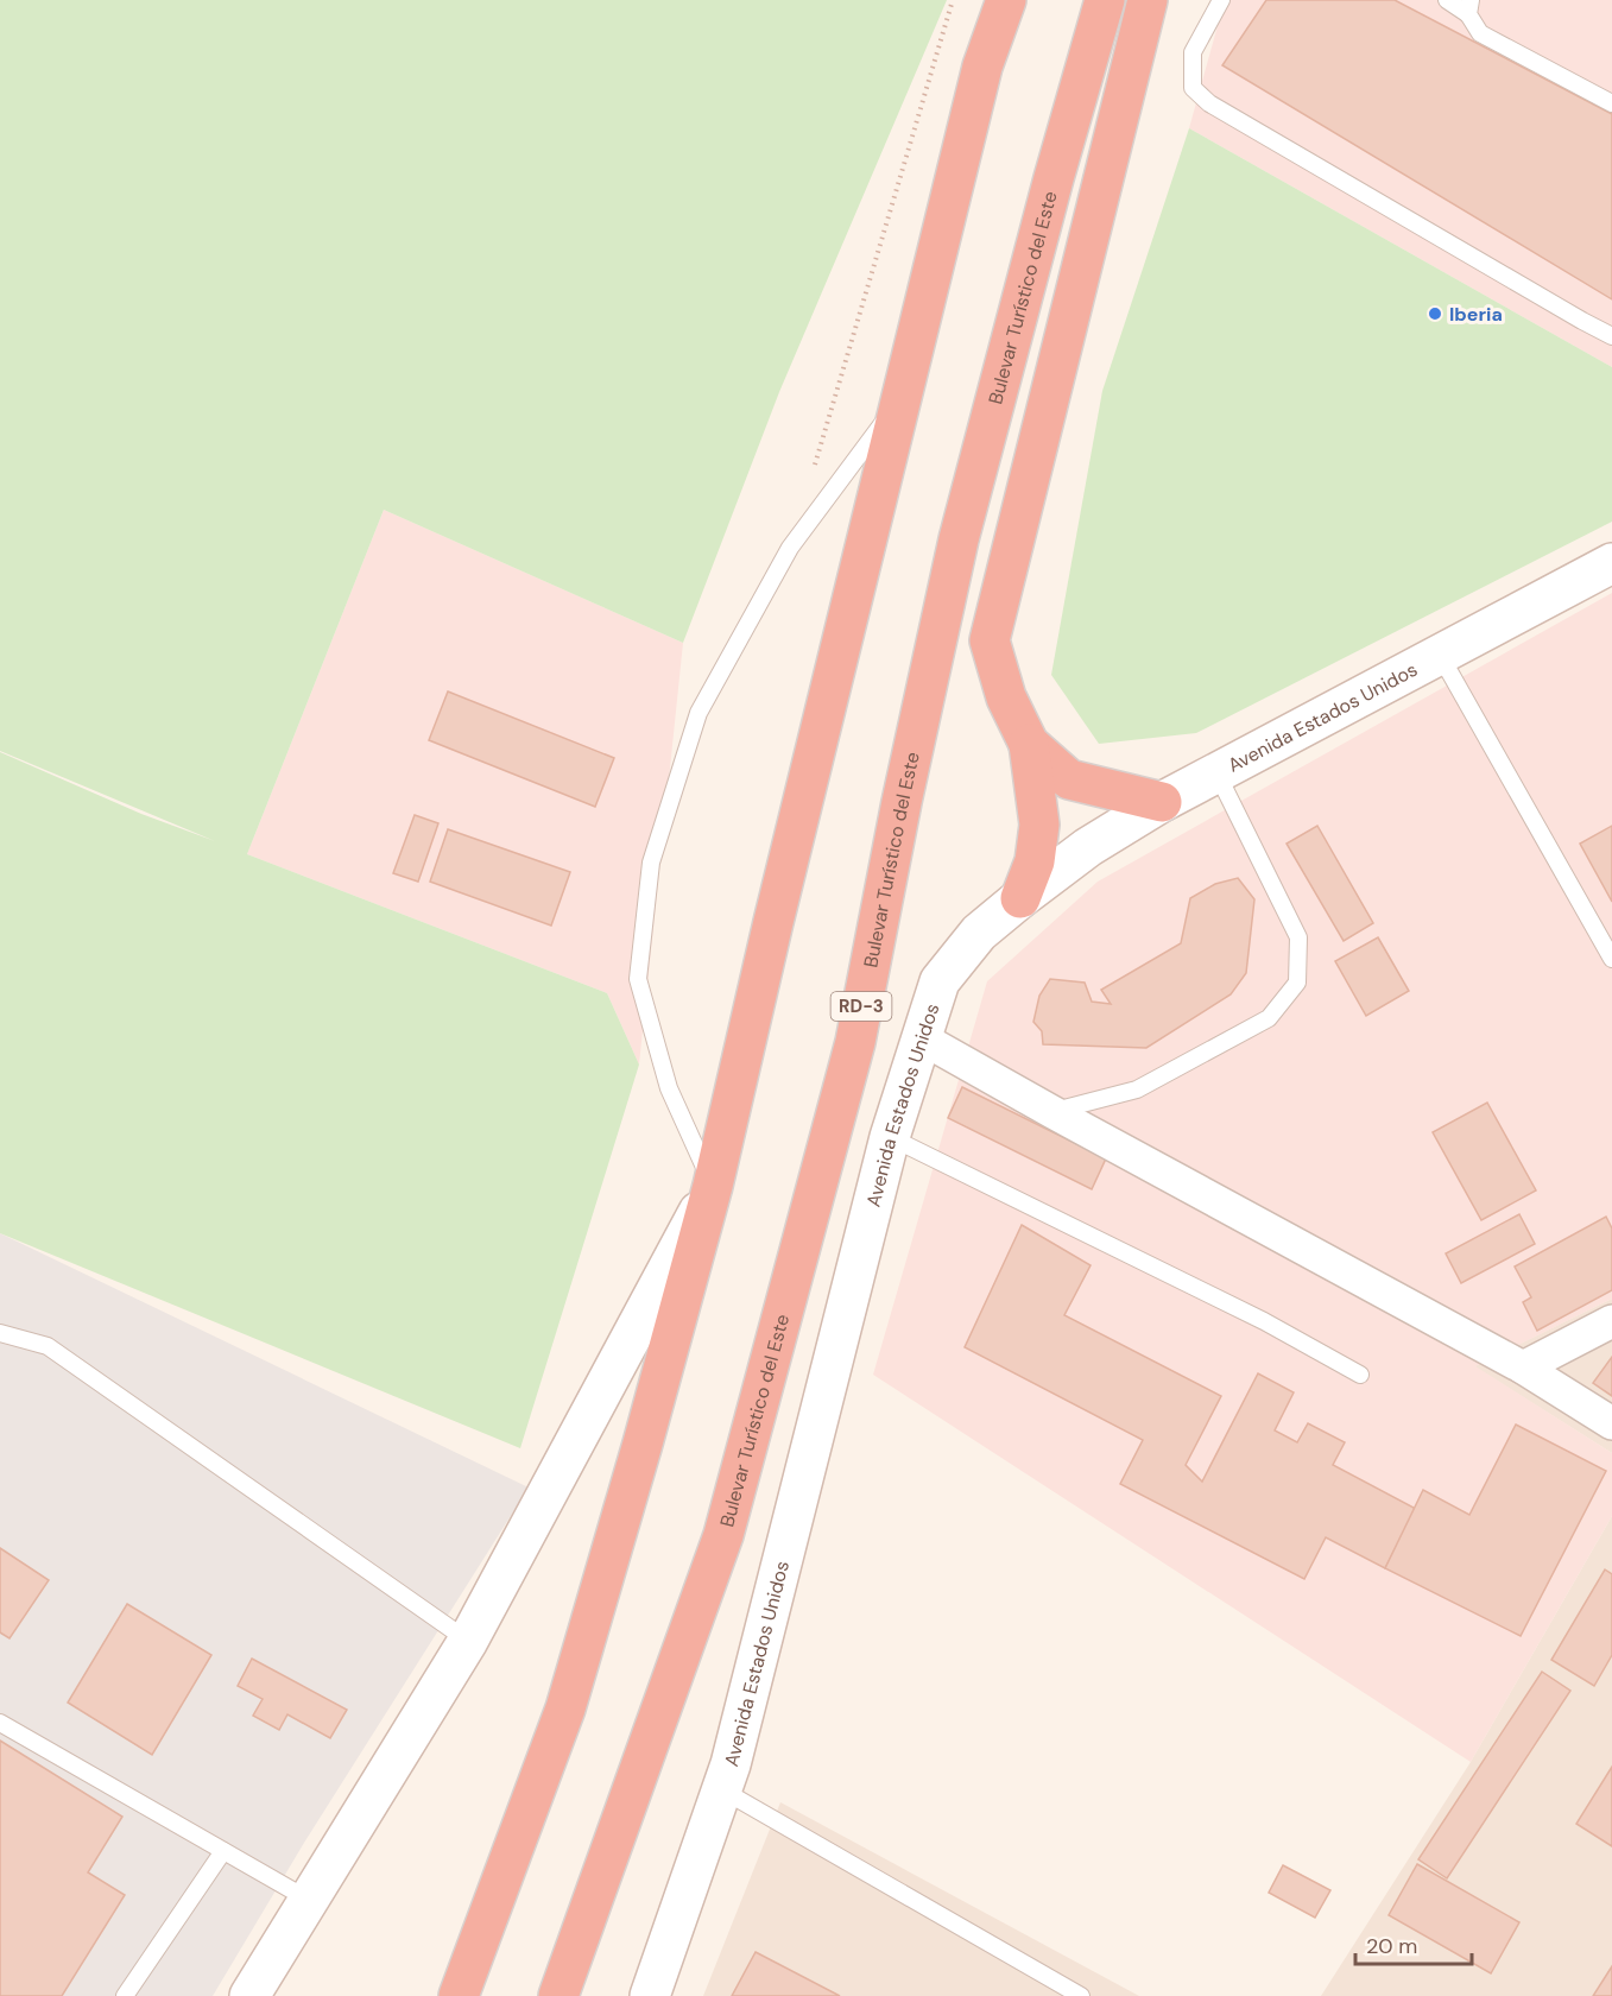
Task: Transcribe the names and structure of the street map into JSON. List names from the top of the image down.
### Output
{
  "streets": {
    "highway": ["Bulevar Turístico del Este", "RD-3"],
    "street": ["Avenida Estados Unidos"]
  },
  "places": ["Iberia"],
  "scale_bar": "20 m"
}
